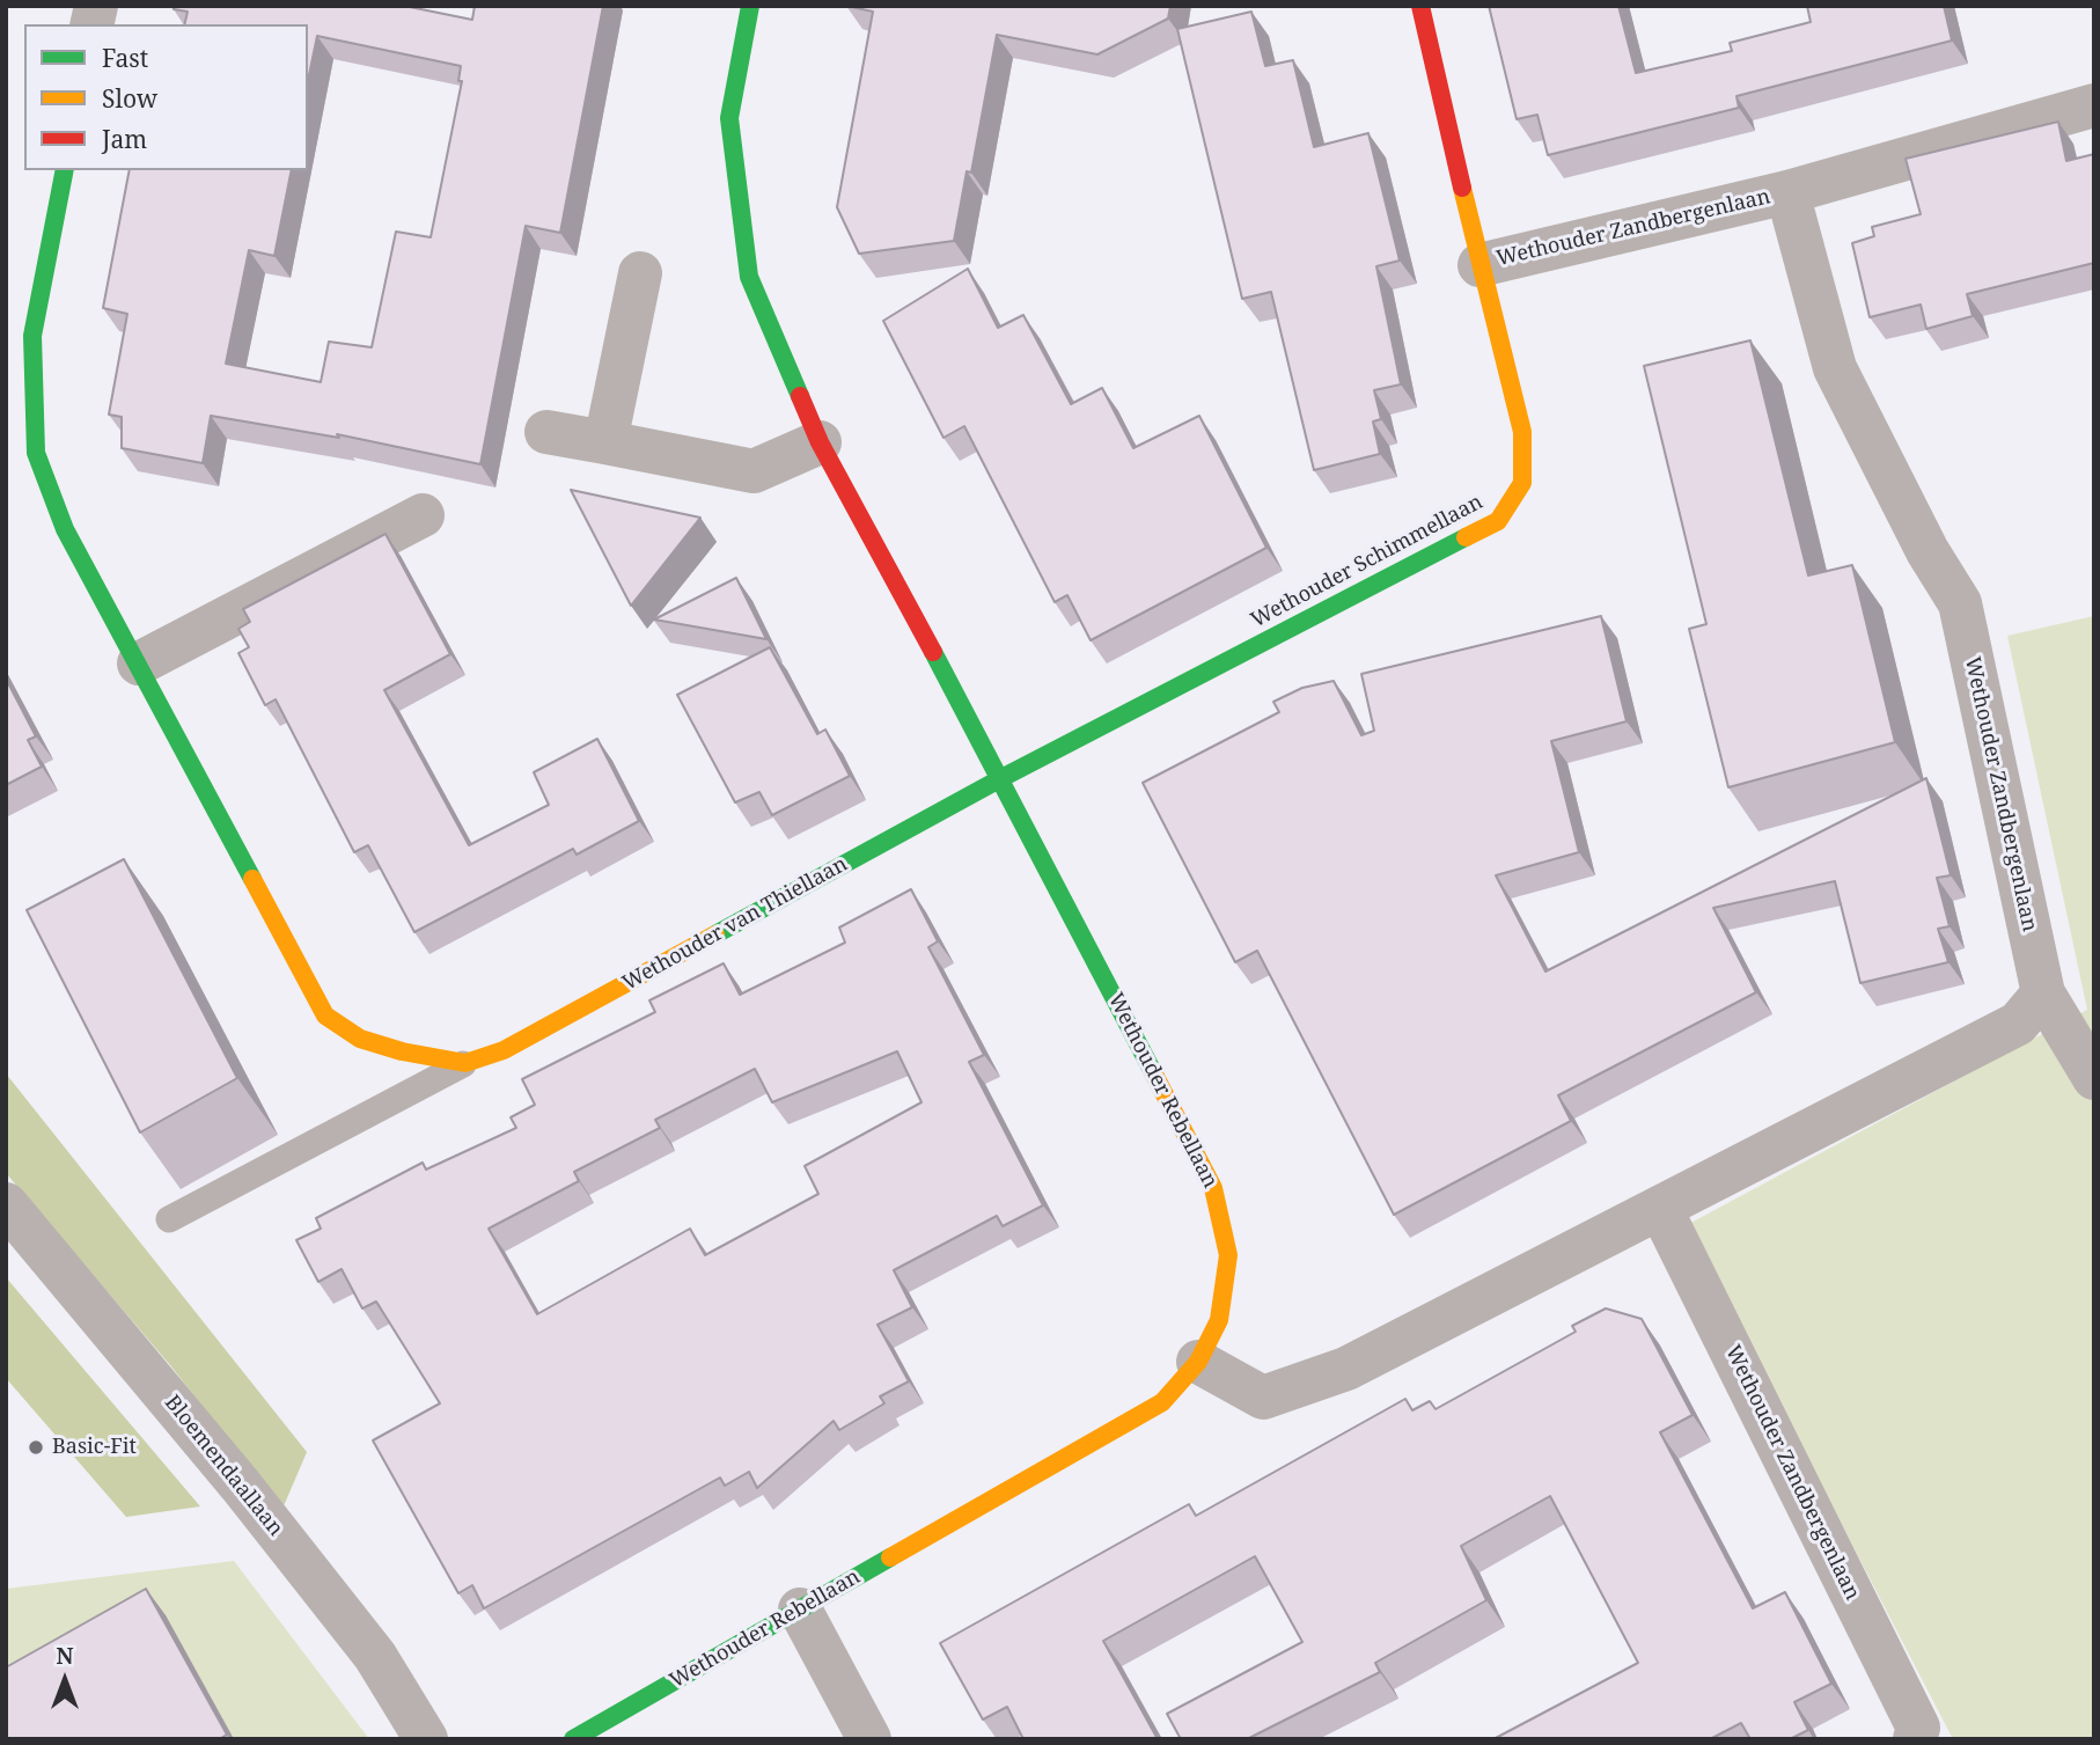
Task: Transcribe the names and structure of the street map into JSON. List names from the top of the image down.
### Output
{
  "streets": {
    "street": [
      "Wethouder Zandbergenlaan",
      "Wethouder Schimmellaan",
      "Wethouder van Thiellaan",
      "Wethouder Rebellaan",
      "Bloemendaallaan"
    ]
  },
  "crossings": [
    ["Wethouder Zandbergenlaan", "Wethouder Schimmellaan"],
    ["Wethouder Schimmellaan", "Wethouder van Thiellaan"],
    ["Wethouder Schimmellaan", "Wethouder Rebellaan"],
    ["Wethouder van Thiellaan", "Wethouder Rebellaan"]
  ],
  "places": ["Basic-Fit"],
  "legend": ["Fast", "Slow", "Jam"],
  "north": "top"
}
